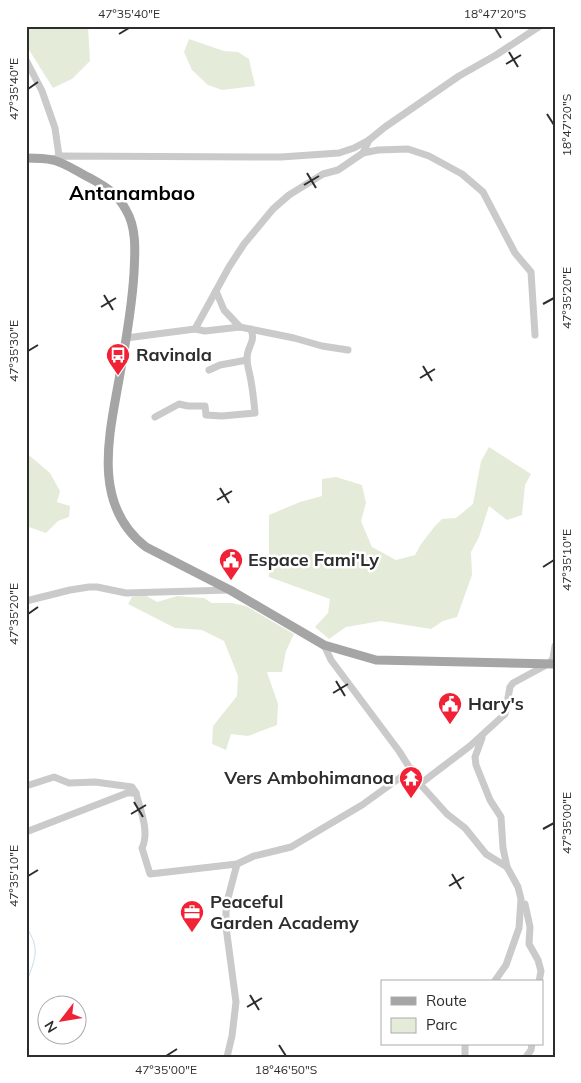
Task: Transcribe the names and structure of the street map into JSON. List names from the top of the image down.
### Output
{
  "districts": ["Antanambao"],
  "places": {
    "bus stop": ["Ravinala"],
    "public building": ["Espace Fami'Ly", "Hary's"],
    "temple": ["Vers Ambohimanoa"],
    "office": ["Peaceful Garden Academy"]
  },
  "legend": ["Route", "Parc"],
  "north": "bottom left",
  "coordinates": [
    "47°35'40\"E",
    "18°47'20\"S",
    "47°35'20\"E",
    "47°35'30\"E",
    "47°35'10\"E",
    "47°35'00\"E",
    "18°46'50\"S"
  ]
}
